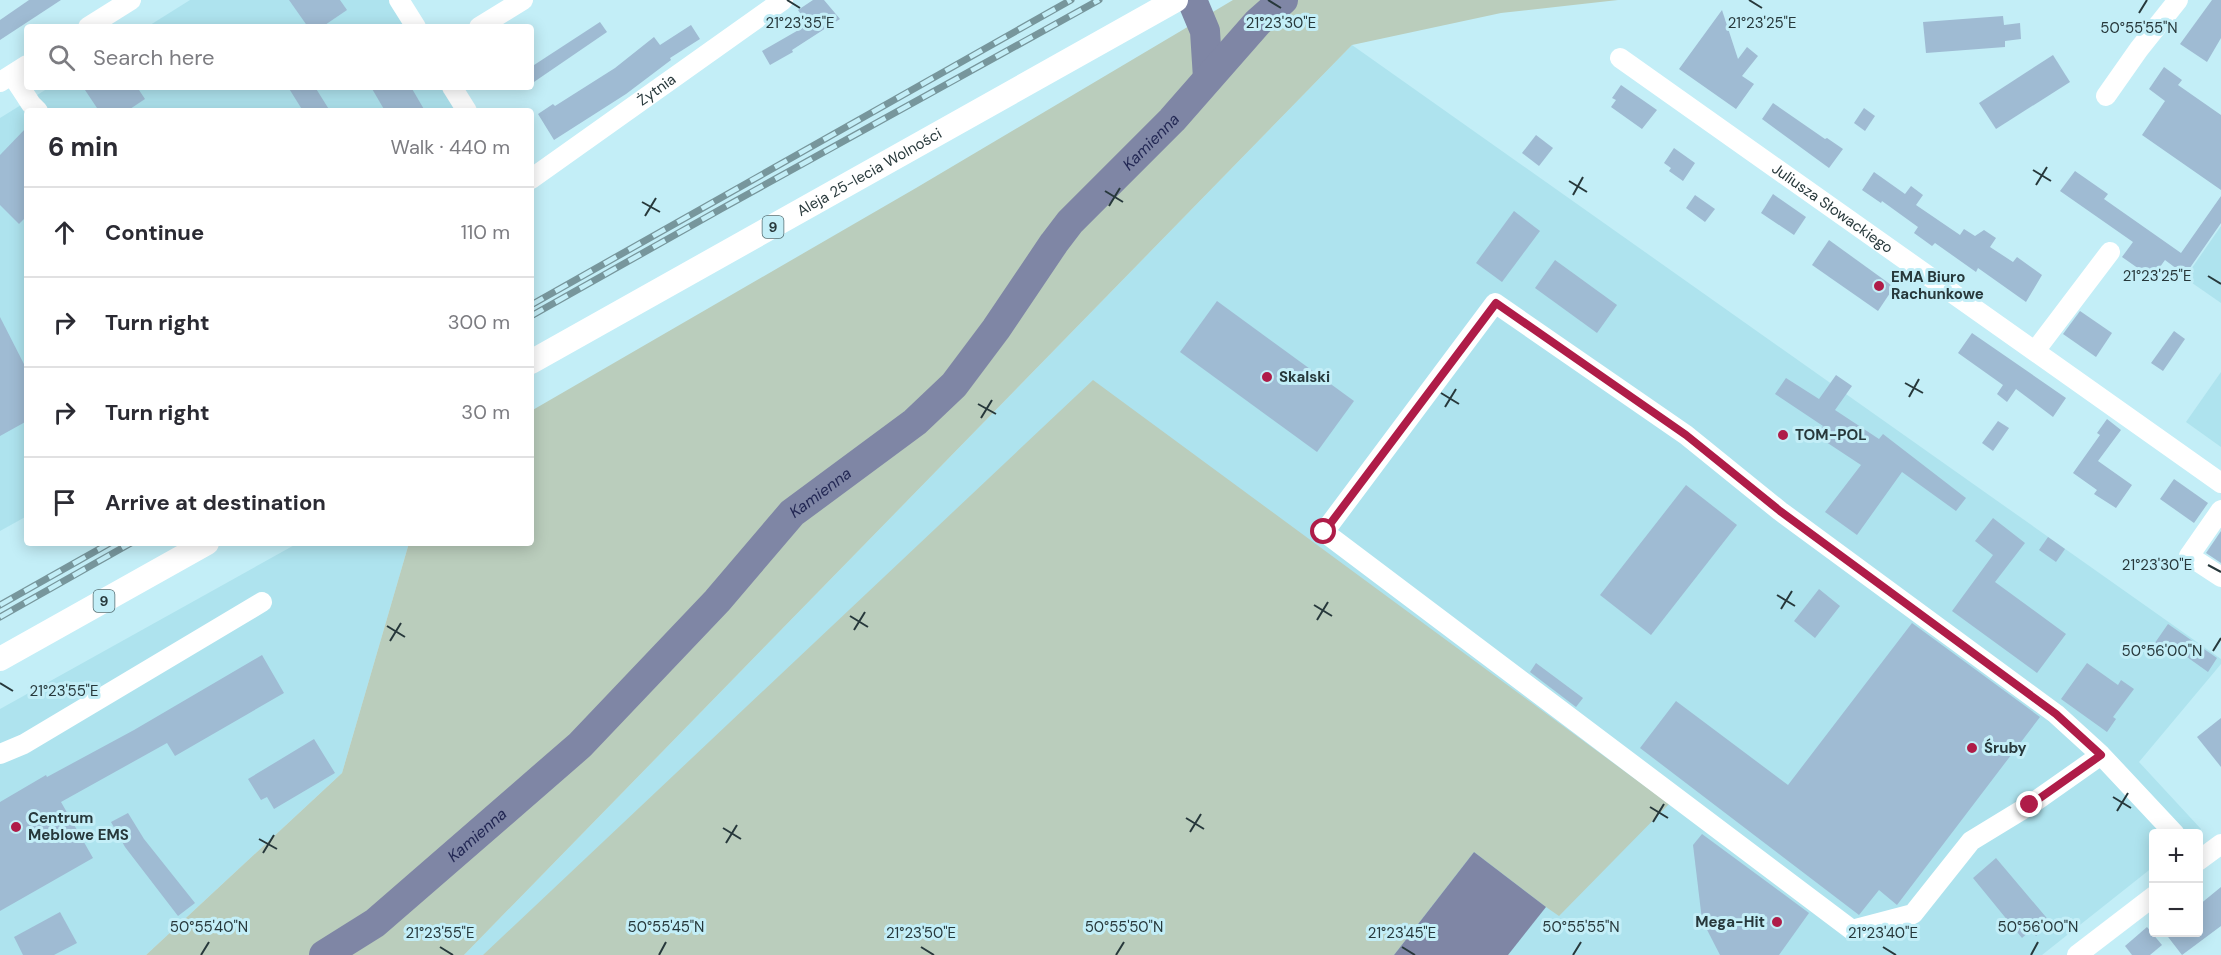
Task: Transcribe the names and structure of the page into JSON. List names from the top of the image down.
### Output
{
  "streets": {
    "main road": ["Aleja 25-lecia Wolności", "9"],
    "street": ["Żytnia", "Juliusza Słowackiego"]
  },
  "water": ["Kamienna"],
  "places": [
    "EMA Biuro Rachunkowe",
    "Skalski",
    "TOM-POL",
    "Śruby",
    "Centrum Meblowe EMS",
    "Mega-Hit"
  ],
  "page": {
    "search": "Search here",
    "heading": ["6 min", "Walk · 440 m"],
    "list": [
      ["Continue", "110 m"],
      ["Turn right", "300 m"],
      ["Turn right", "30 m"],
      "Arrive at destination"
    ],
    "map_buttons": ["+", "−"]
  },
  "coordinates": [
    "21°23'35\"E",
    "21°23'30\"E",
    "21°23'25\"E",
    "50°55'55\"N",
    "50°56'00\"N",
    "21°23'55\"E",
    "50°55'40\"N",
    "50°55'45\"N",
    "50°55'50\"N",
    "21°23'50\"E",
    "21°23'45\"E",
    "21°23'40\"E"
  ]
}
